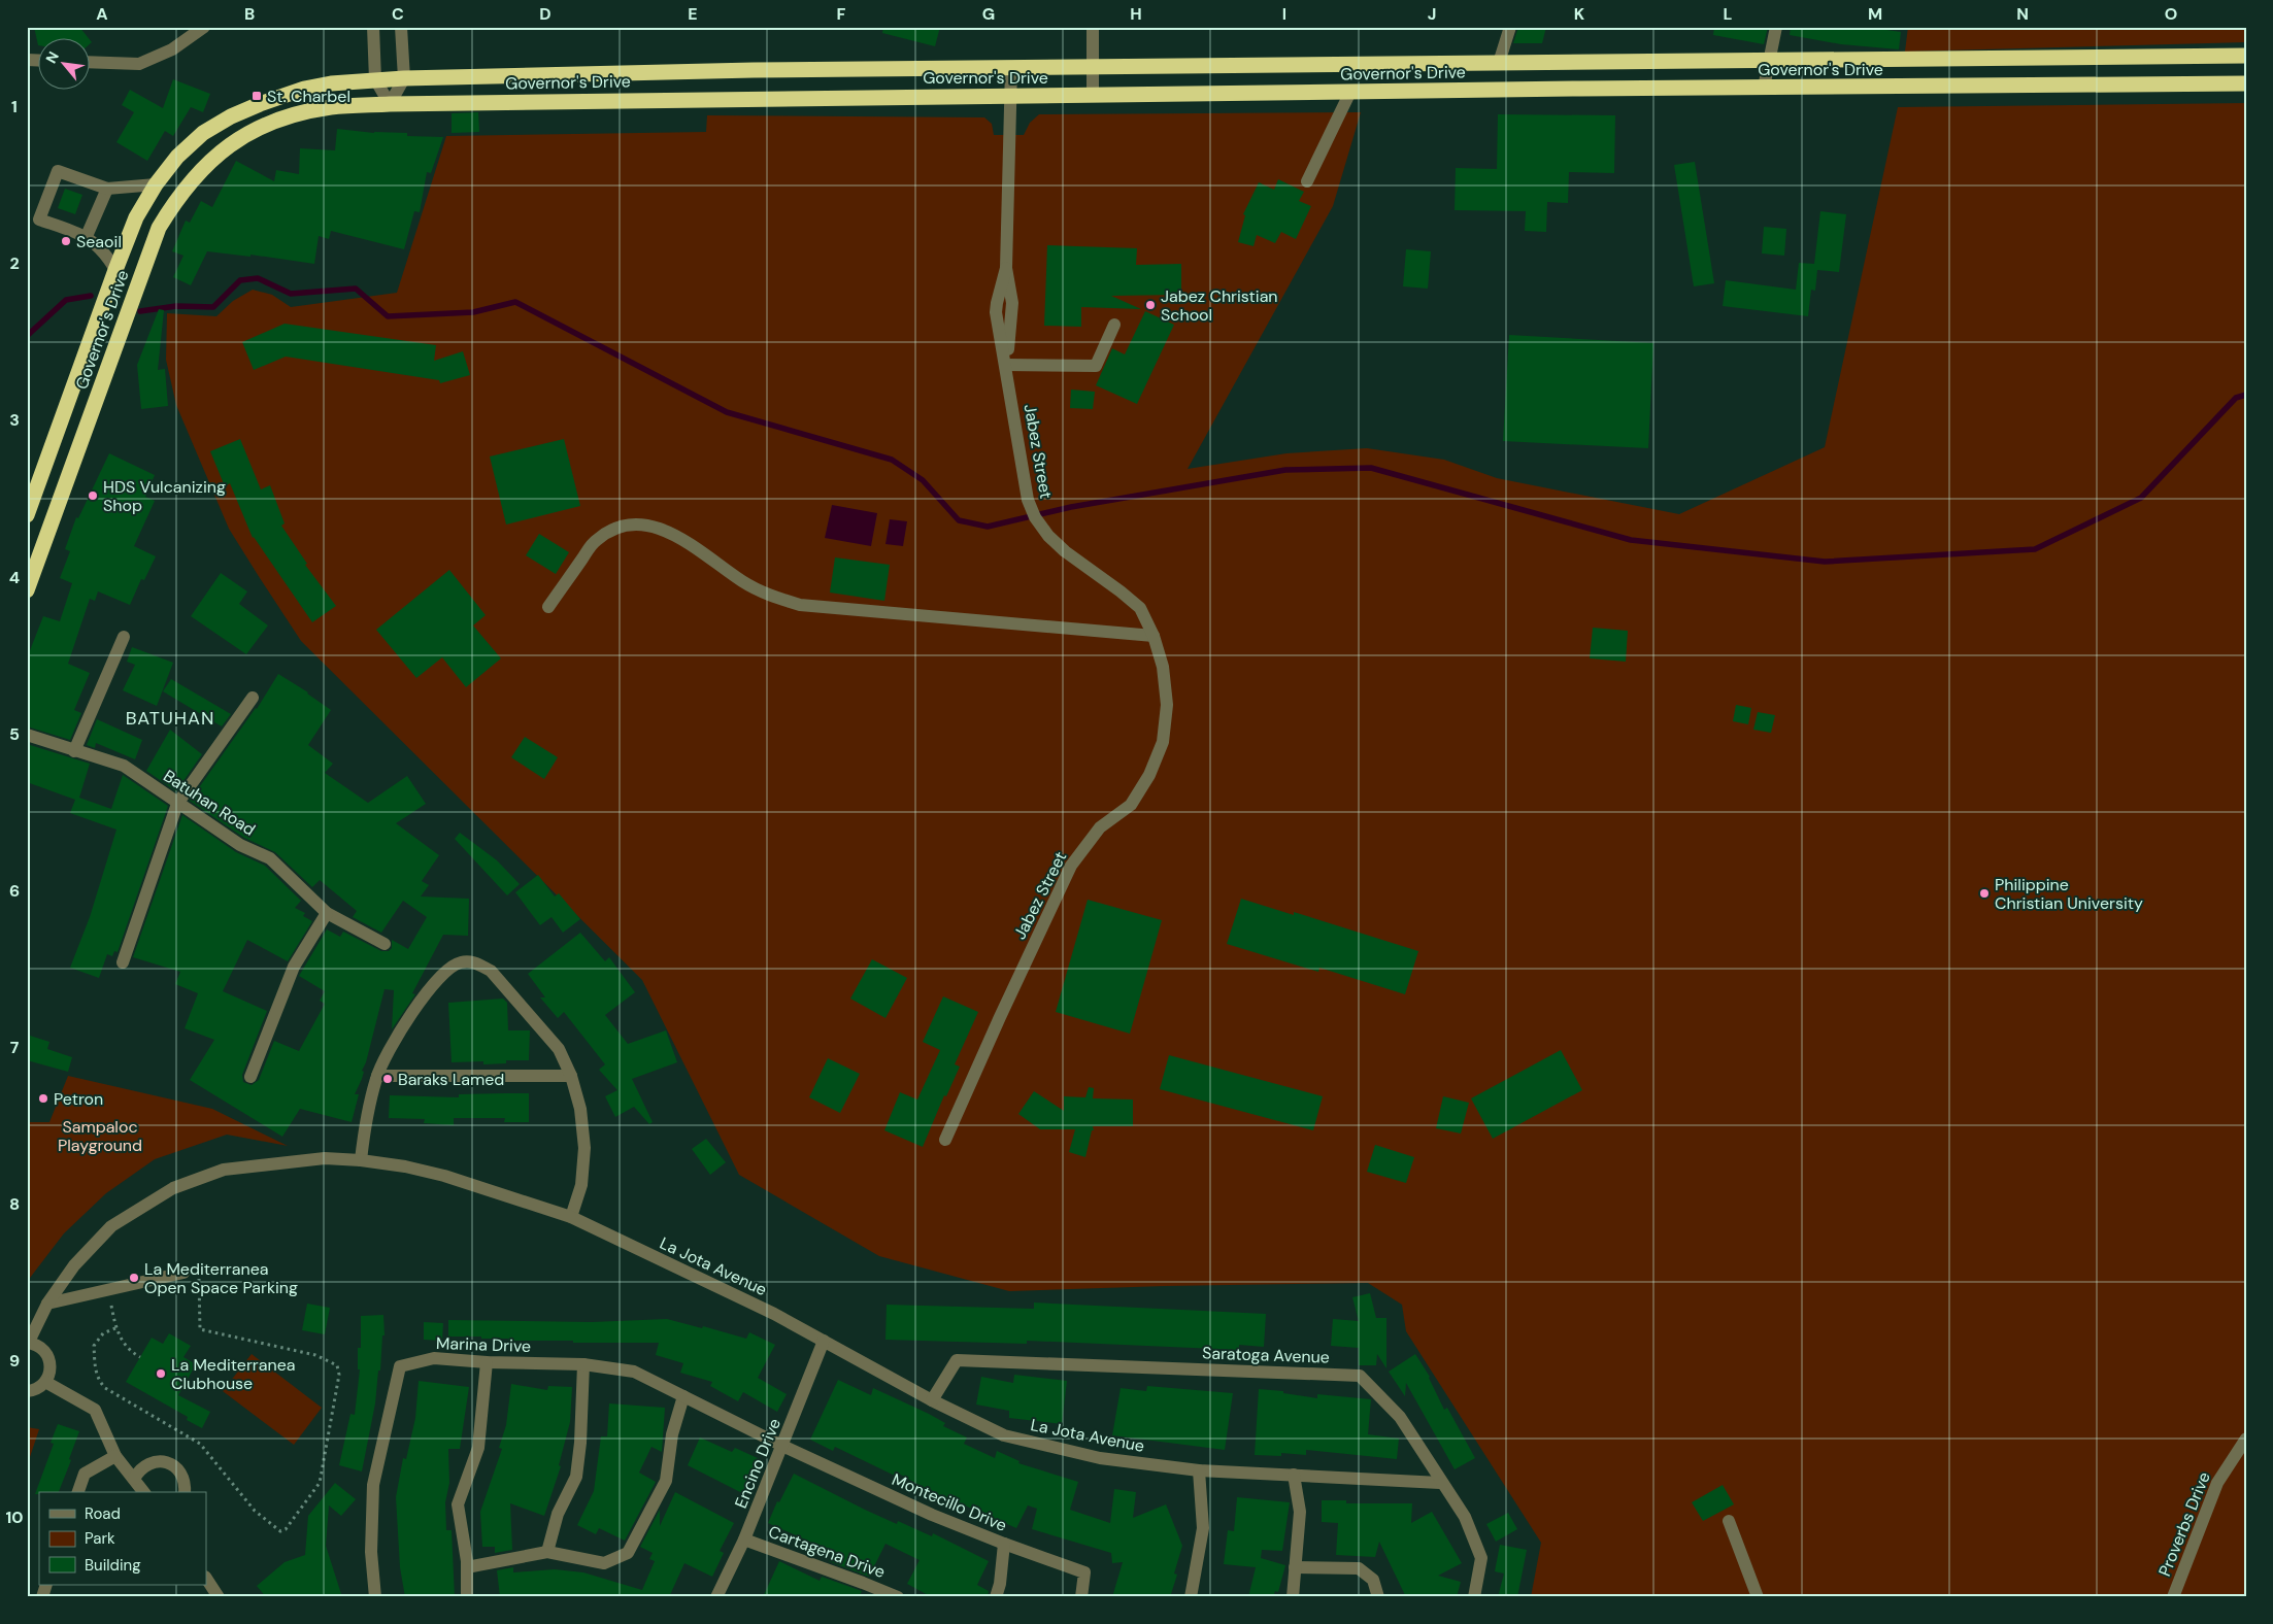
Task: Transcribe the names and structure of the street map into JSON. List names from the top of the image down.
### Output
{
  "streets": {
    "highway": ["Governor's Drive"],
    "street": [
      "Jabez Street",
      "Batuhan Road",
      "La Jota Avenue",
      "Marina Drive",
      "Saratoga Avenue",
      "Encino Drive",
      "Montecillo Drive",
      "Proverbs Drive",
      "Cartagena Drive"
    ]
  },
  "crossings": [
    ["Governor's Drive", "Jabez Street"],
    ["La Jota Avenue", "Saratoga Avenue"],
    ["La Jota Avenue", "Encino Drive"],
    ["Marina Drive", "Encino Drive"],
    ["Marina Drive", "Montecillo Drive"],
    ["Encino Drive", "Montecillo Drive"],
    ["Encino Drive", "Cartagena Drive"]
  ],
  "districts": ["BATUHAN"],
  "parks": ["Sampaloc Playground"],
  "places": {
    "transit": ["St. Charbel"],
    "other": [
      "Seaoil",
      "Jabez Christian School",
      "HDS Vulcanizing Shop",
      "Philippine Christian University",
      "Baraks Lamed",
      "Petron",
      "La Mediterranea Open Space Parking",
      "La Mediterranea Clubhouse"
    ]
  },
  "legend": ["Road", "Park", "Building"],
  "north": "top left",
  "grid": {
    "columns": [
      "A",
      "B",
      "C",
      "D",
      "E",
      "F",
      "G",
      "H",
      "I",
      "J",
      "K",
      "L",
      "M",
      "N",
      "O"
    ],
    "rows": [
      "1",
      "2",
      "3",
      "4",
      "5",
      "6",
      "7",
      "8",
      "9",
      "10"
    ]
  }
}
